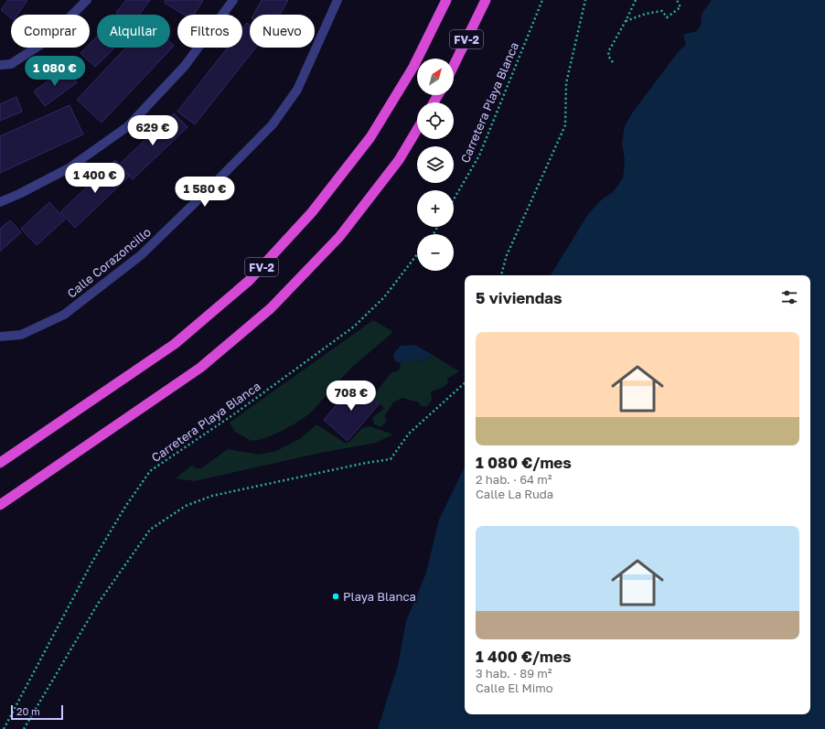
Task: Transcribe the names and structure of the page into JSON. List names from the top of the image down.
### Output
{
  "streets": {
    "highway": ["FV-2"],
    "street": ["Calle Corazoncillo"],
    "path": ["Carretera Playa Blanca"]
  },
  "places": ["Playa Blanca"],
  "scale_bar": "20 m",
  "north": "top right",
  "page": {
    "chip": [
      "Comprar",
      "Alquilar",
      "Filtros",
      "Nuevo"
    ],
    "price": [
      "1 080 €",
      "629 €",
      "1 400 €",
      "1 580 €",
      "708 €"
    ],
    "map_buttons": ["+", "−"],
    "heading": "5 viviendas",
    "list": [
      {
        "name": "1 080 €/mes",
        "note": "2 hab. · 64 m² · Calle La Ruda"
      },
      {
        "name": "1 400 €/mes",
        "note": "3 hab. · 89 m² · Calle El Mimo"
      }
    ],
    "scale": "20 m"
  }
}
